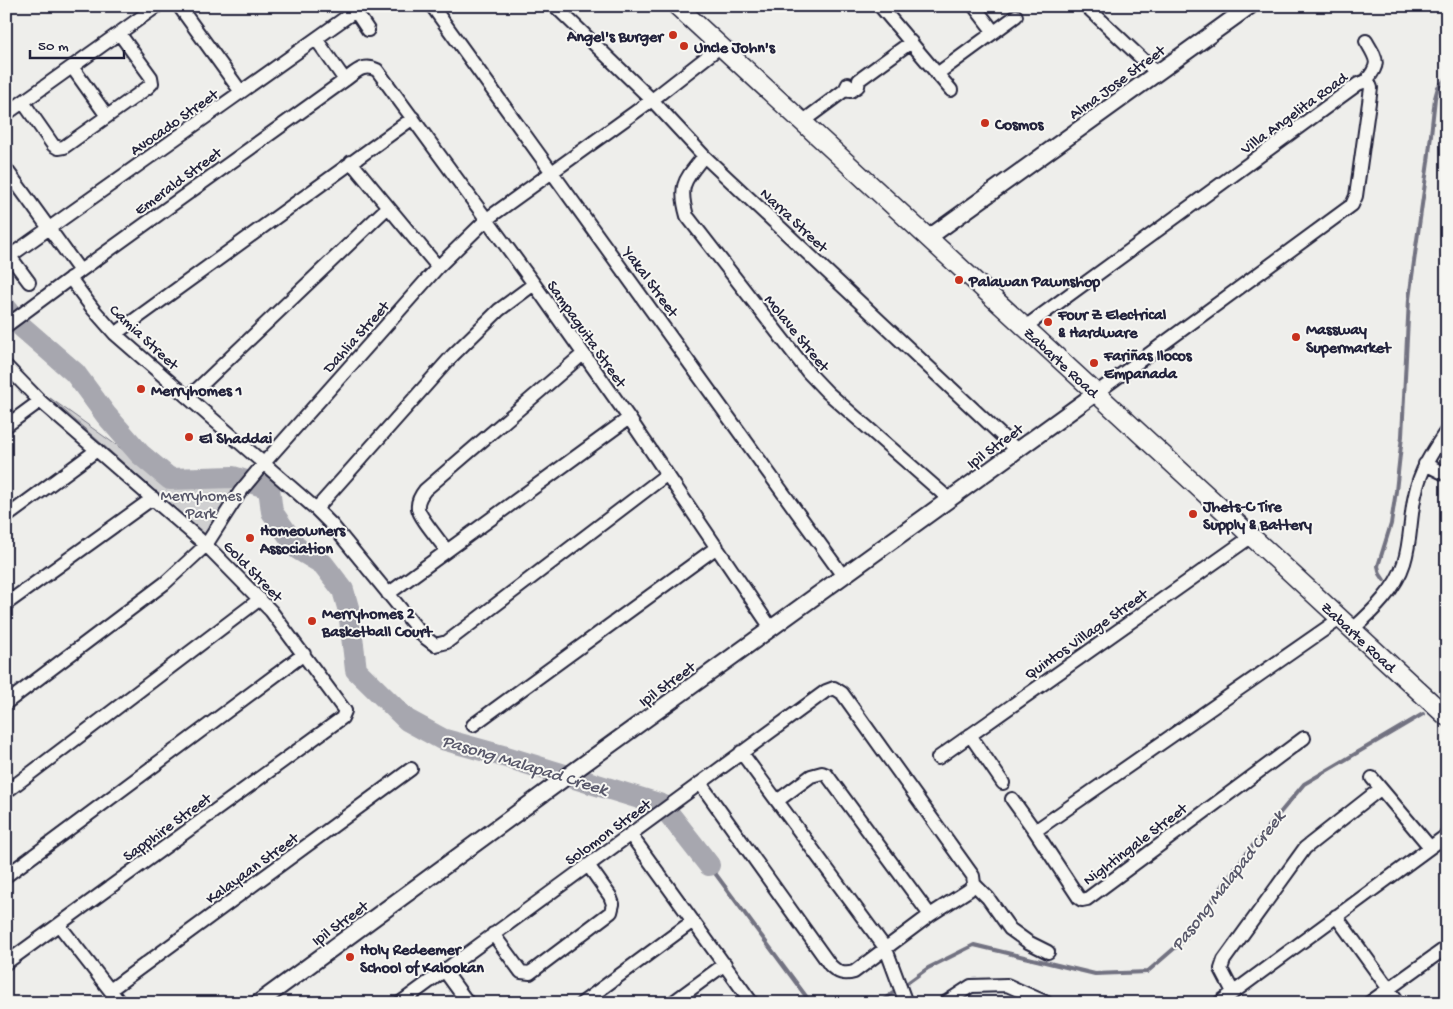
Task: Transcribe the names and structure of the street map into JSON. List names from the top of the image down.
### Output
{
  "streets": {
    "main road": ["Zabarte Road"],
    "street": [
      "Alma Jose Street",
      "Villa Angelita Road",
      "Avocado Street",
      "Emerald Street",
      "Narra Street",
      "Yakal Street",
      "Molave Street",
      "Sampaguita Street",
      "Camia Street",
      "Dahlia Street",
      "Ipil Street",
      "Gold Street",
      "Quintos Village Street",
      "Sapphire Street",
      "Solomon Street",
      "Nightingale Street",
      "Kalayaan Street"
    ]
  },
  "crossings": [
    ["Alma Jose Street", "Zabarte Road"],
    ["Villa Angelita Road", "Zabarte Road"],
    ["Villa Angelita Road", "Ipil Street"],
    ["Avocado Street", "Camia Street"],
    ["Emerald Street", "Sampaguita Street"],
    ["Emerald Street", "Camia Street"],
    ["Narra Street", "Molave Street"],
    ["Narra Street", "Dahlia Street"],
    ["Narra Street", "Ipil Street"],
    ["Yakal Street", "Dahlia Street"],
    ["Yakal Street", "Ipil Street"],
    ["Molave Street", "Ipil Street"],
    ["Sampaguita Street", "Camia Street"],
    ["Sampaguita Street", "Dahlia Street"],
    ["Sampaguita Street", "Ipil Street"],
    ["Camia Street", "Dahlia Street"],
    ["Dahlia Street", "Zabarte Road"],
    ["Dahlia Street", "Gold Street"],
    ["Zabarte Road", "Ipil Street"],
    ["Zabarte Road", "Quintos Village Street"],
    ["Gold Street", "Sapphire Street"]
  ],
  "water": ["Pasong Malapad Creek"],
  "parks": ["Merryhomes Park"],
  "places": [
    "Angel's Burger",
    "Uncle John's",
    "Cosmos",
    "Palawan Pawnshop",
    "Four Z Electrical & Hardware",
    "Massway Supermarket",
    "Fariñas Ilocos Empanada",
    "Merryhomes 1",
    "El Shaddai",
    "Jhets-C Tire Supply & Battery",
    "Homeowners Association",
    "Merryhomes 2 Basketball Court",
    "Holy Redeemer School of Kalookan"
  ],
  "scale_bar": "50 m"
}
